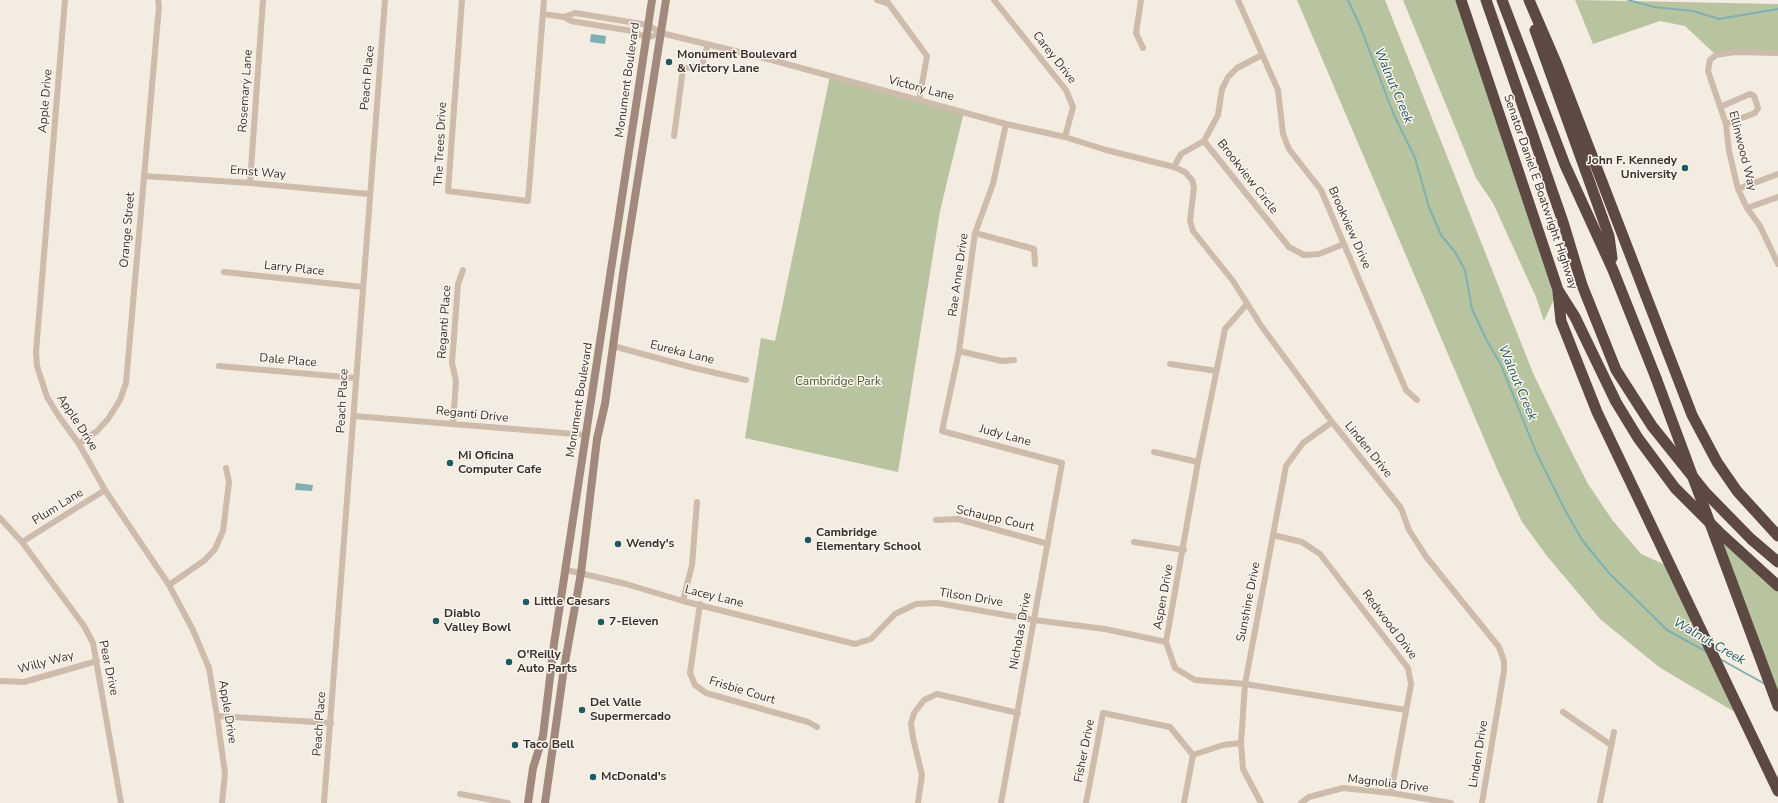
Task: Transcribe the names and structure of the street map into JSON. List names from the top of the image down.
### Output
{
  "streets": {
    "highway": ["Senator Daniel E Boatwright Highway"],
    "main road": ["Monument Boulevard"],
    "street": [
      "Carey Drive",
      "Peach Place",
      "Victory Lane",
      "Rosemary Lane",
      "Apple Drive",
      "The Trees Drive",
      "Ellinwood Way",
      "Ernst Way",
      "Brookview Circle",
      "Brookview Drive",
      "Orange Street",
      "Larry Place",
      "Rae Anne Drive",
      "Reganti Place",
      "Eureka Lane",
      "Dale Place",
      "Reganti Drive",
      "Judy Lane",
      "Linden Drive",
      "Plum Lane",
      "Schaupp Court",
      "Lacey Lane",
      "Aspen Drive",
      "Tilson Drive",
      "Sunshine Drive",
      "Redwood Drive",
      "Nicholas Drive",
      "Willy Way",
      "Pear Drive",
      "Frisbie Court",
      "Fisher Drive",
      "Magnolia Drive"
    ]
  },
  "crossings": [
    ["Carey Drive", "Victory Lane"],
    ["Peach Place", "Ernst Way"],
    ["Peach Place", "Larry Place"],
    ["Peach Place", "Dale Place"],
    ["Peach Place", "Reganti Drive"],
    ["Monument Boulevard", "Victory Lane"],
    ["Monument Boulevard", "Eureka Lane"],
    ["Monument Boulevard", "Reganti Drive"],
    ["Monument Boulevard", "Lacey Lane"],
    ["Victory Lane", "Rae Anne Drive"],
    ["Victory Lane", "Linden Drive"],
    ["Rosemary Lane", "Ernst Way"],
    ["Apple Drive", "Orange Street"],
    ["Apple Drive", "Plum Lane"],
    ["Ernst Way", "Orange Street"],
    ["Brookview Circle", "Brookview Drive"],
    ["Rae Anne Drive", "Judy Lane"],
    ["Reganti Place", "Reganti Drive"],
    ["Judy Lane", "Nicholas Drive"],
    ["Linden Drive", "Aspen Drive"],
    ["Linden Drive", "Sunshine Drive"],
    ["Plum Lane", "Pear Drive"],
    ["Schaupp Court", "Nicholas Drive"],
    ["Lacey Lane", "Tilson Drive"],
    ["Lacey Lane", "Frisbie Court"],
    ["Aspen Drive", "Tilson Drive"],
    ["Aspen Drive", "Sunshine Drive"],
    ["Aspen Drive", "Redwood Drive"],
    ["Tilson Drive", "Nicholas Drive"],
    ["Sunshine Drive", "Redwood Drive"],
    ["Redwood Drive", "Magnolia Drive"],
    ["Willy Way", "Pear Drive"]
  ],
  "water": ["Walnut Creek"],
  "parks": ["Cambridge Park"],
  "places": [
    "Monument Boulevard & Victory Lane",
    "John F. Kennedy University",
    "Mi Oficina Computer Cafe",
    "Cambridge Elementary School",
    "Wendy's",
    "Little Caesars",
    "Diablo Valley Bowl",
    "7-Eleven",
    "O'Reilly Auto Parts",
    "Del Valle Supermercado",
    "Taco Bell",
    "McDonald's"
  ]
}
